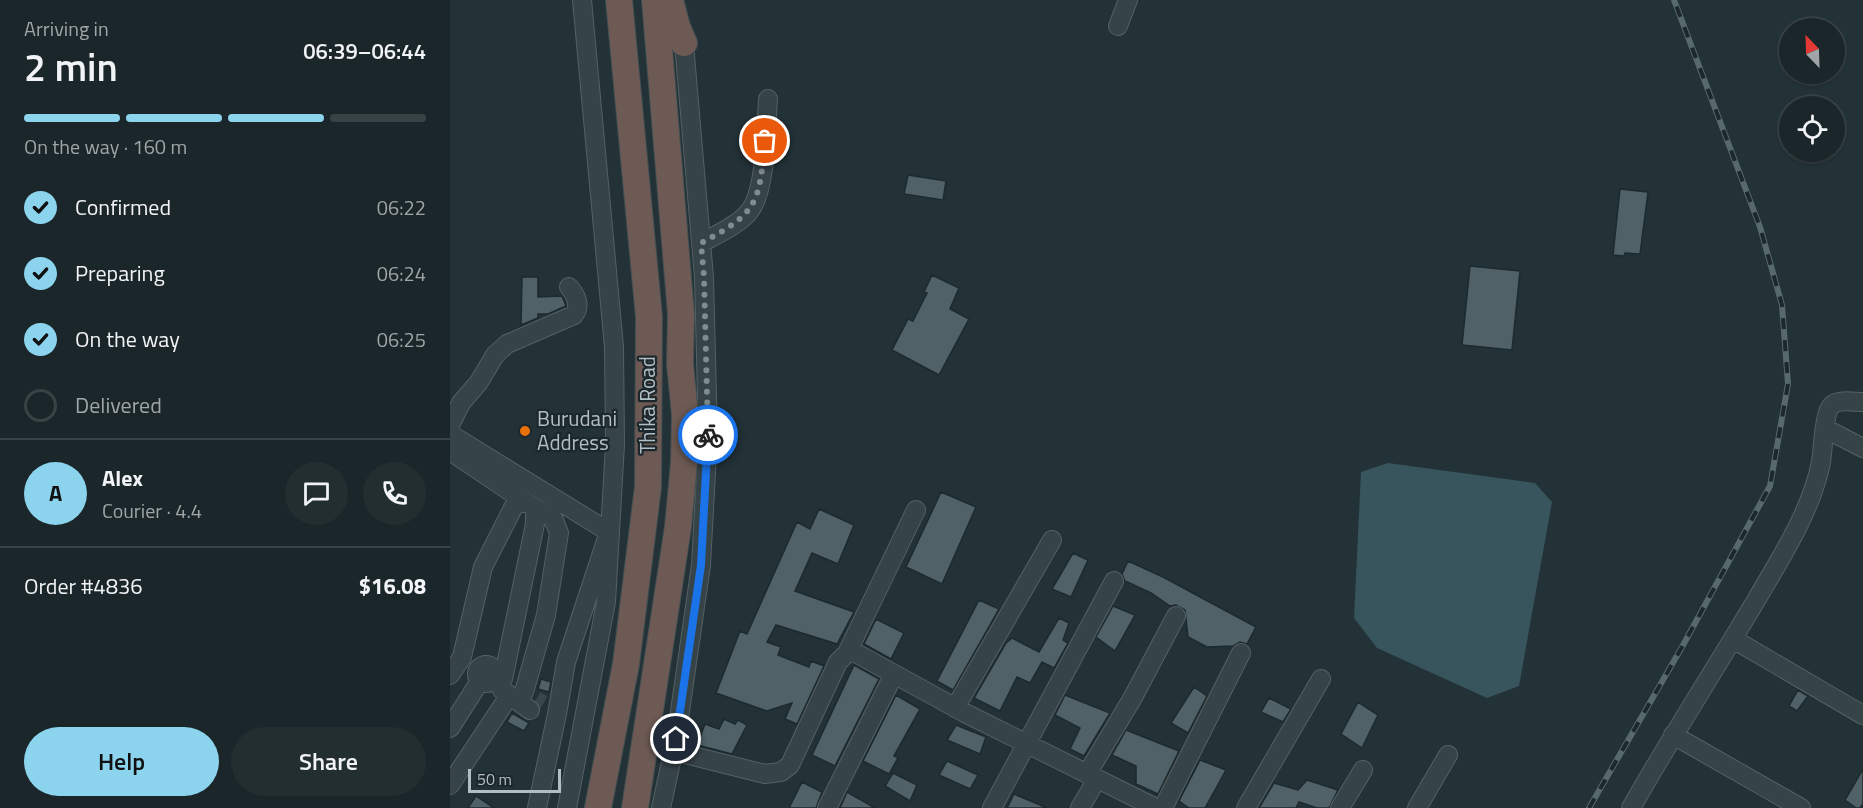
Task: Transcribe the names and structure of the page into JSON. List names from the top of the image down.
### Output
{
  "streets": {
    "highway": ["Thika Road"]
  },
  "places": ["Burudani Address"],
  "scale_bar": "50 m",
  "north": "top left",
  "page": {
    "heading": ["2 min", "Arriving in", "06:39–06:44"],
    "panel": [
      "Alex",
      "Courier · 4.4",
      "Order #4836",
      "$16.08"
    ],
    "bar": "On the way · 160 m",
    "list": [
      ["Confirmed", "06:22"],
      ["Preparing", "06:24"],
      ["On the way", "06:25"],
      "Delivered"
    ],
    "round": "A",
    "buttons": ["Help", "Share"],
    "scale": "50 m"
  }
}
